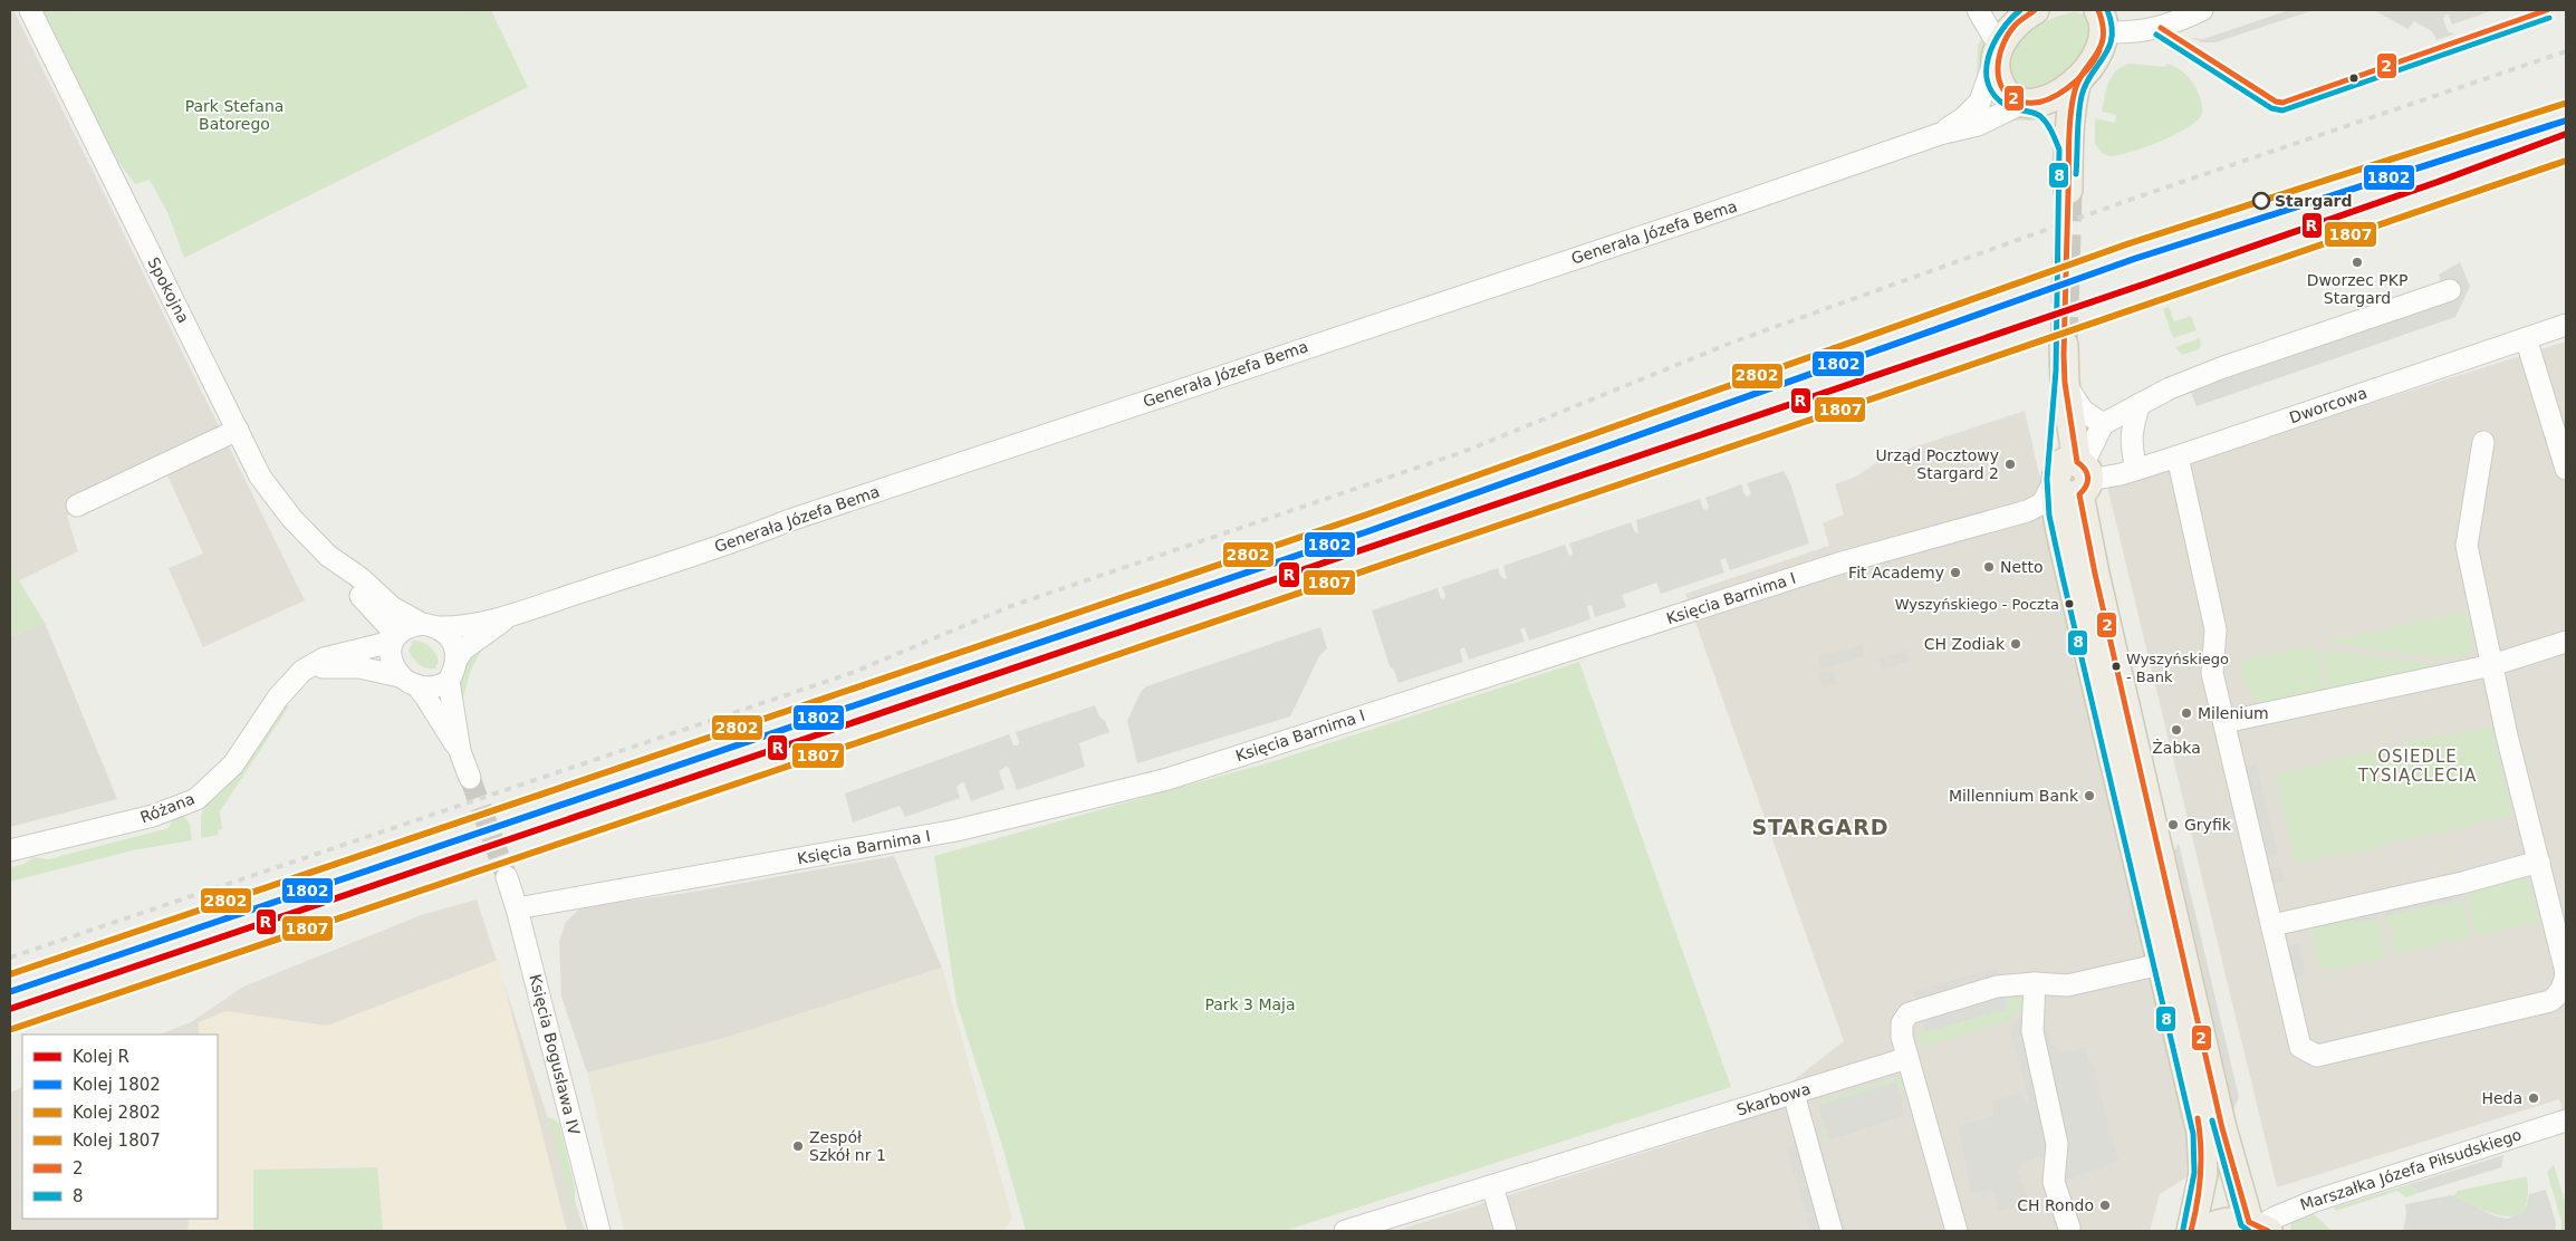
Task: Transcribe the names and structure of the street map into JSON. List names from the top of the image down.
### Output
{
  "streets": {
    "street": [
      "Generała Józefa Bema",
      "Spokojna",
      "Dworcowa",
      "Księcia Barnima I",
      "Różana",
      "Księcia Bogusława IV",
      "Skarbowa",
      "Marszałka Józefa Piłsudskiego"
    ]
  },
  "crossings": [
    ["Generała Józefa Bema", "Spokojna"],
    ["Generała Józefa Bema", "Różana"],
    ["Spokojna", "Różana"],
    ["Dworcowa", "Księcia Barnima I"],
    ["Księcia Barnima I", "Księcia Bogusława IV"]
  ],
  "districts": ["OSIEDLE TYSIĄCLECIA", "STARGARD"],
  "parks": ["Park Stefana Batorego", "Park 3 Maja"],
  "places": [
    "Stargard",
    "Dworzec PKP Stargard",
    "Urząd Pocztowy Stargard 2",
    "Netto",
    "Fit Academy",
    "Wyszyńskiego - Poczta",
    "CH Zodiak",
    "Wyszyńskiego - Bank",
    "Milenium",
    "Żabka",
    "Millennium Bank",
    "Gryfik",
    "Heda",
    "Zespół Szkół nr 1",
    "CH Rondo"
  ],
  "lines": [
    "transit line 2",
    "transit line 8",
    "rail line 2802",
    "rail line 1802",
    "rail line R",
    "rail line 1807"
  ],
  "legend": [
    "Kolej R",
    "Kolej 1802",
    "Kolej 2802",
    "Kolej 1807",
    "2",
    "8"
  ]
}
